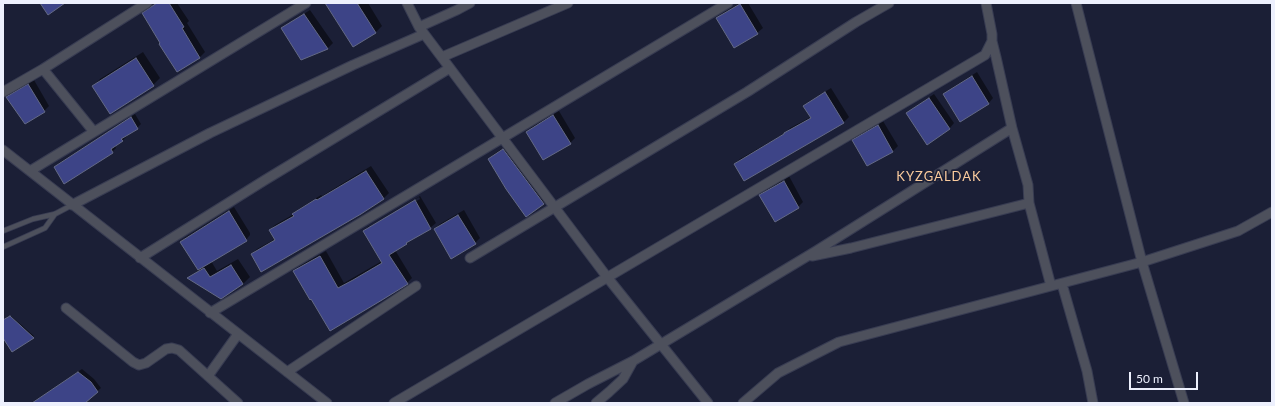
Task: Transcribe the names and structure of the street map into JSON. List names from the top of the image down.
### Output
{
  "districts": ["KYZGALDAK"],
  "scale_bar": "50 m"
}
